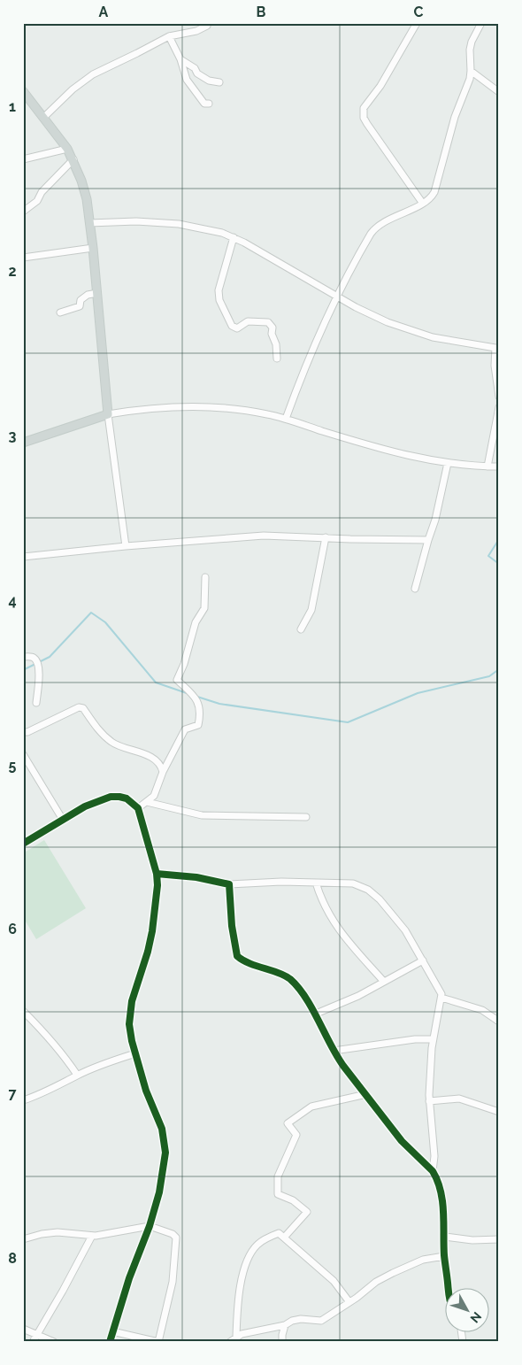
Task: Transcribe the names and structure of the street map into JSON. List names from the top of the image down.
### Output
{
  "north": "bottom right",
  "grid": {
    "columns": ["A", "B", "C"],
    "rows": [
      "1",
      "2",
      "3",
      "4",
      "5",
      "6",
      "7",
      "8"
    ]
  }
}
